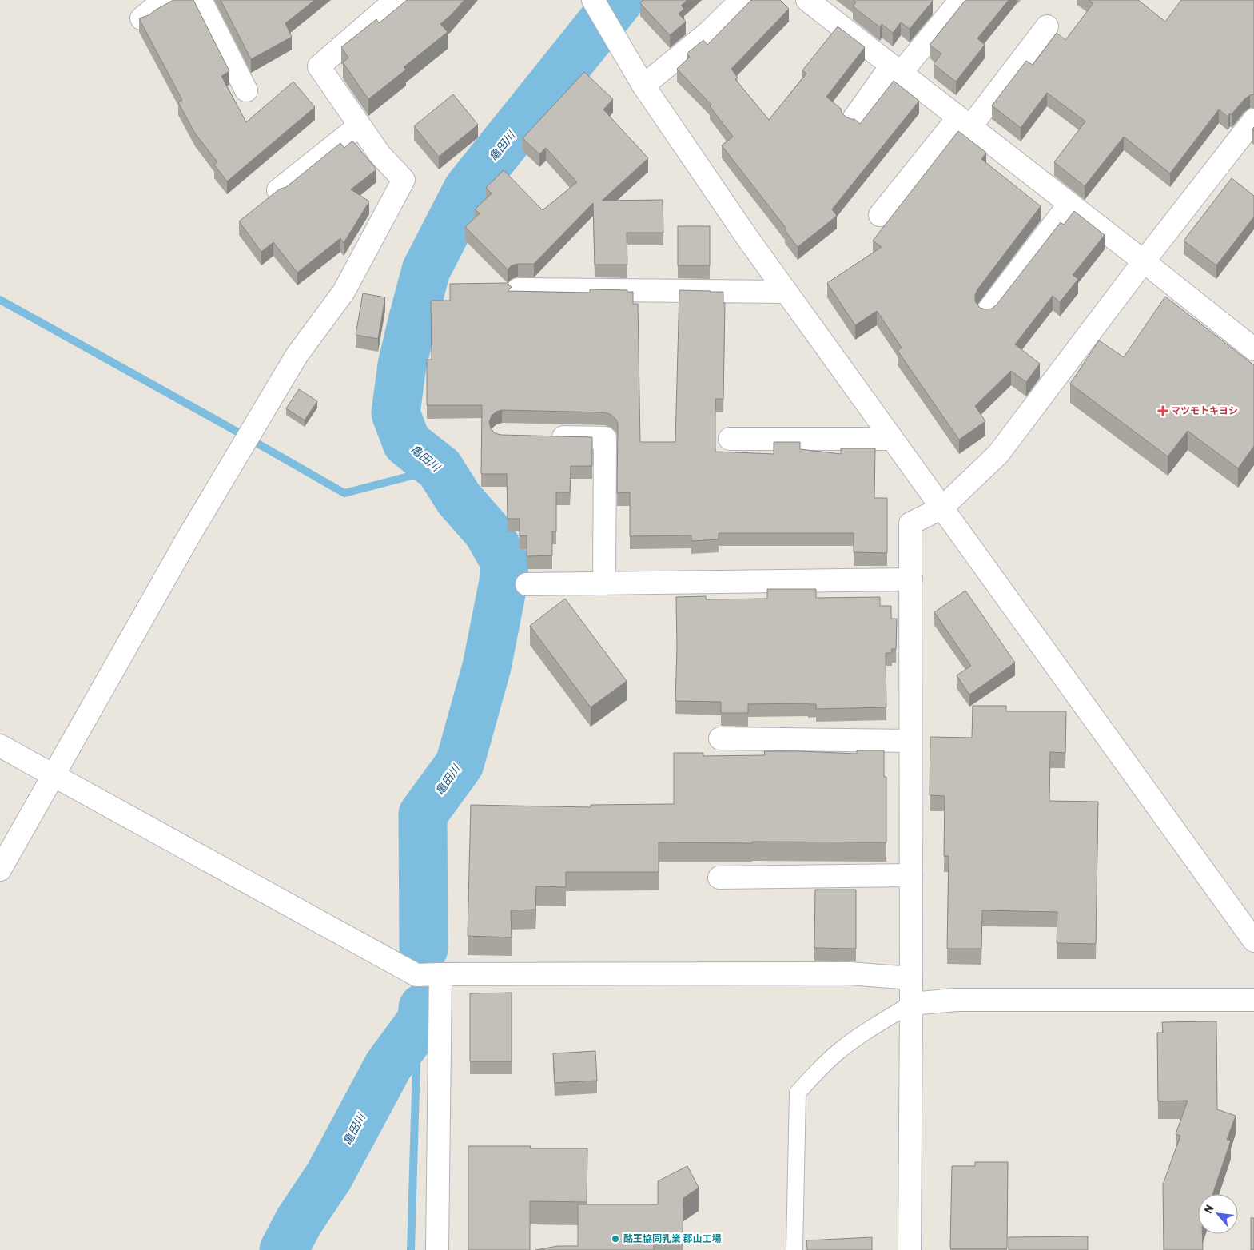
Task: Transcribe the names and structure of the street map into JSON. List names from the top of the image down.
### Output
{
  "water": ["亀田川"],
  "places": {
    "health": ["マツモトキヨシ"],
    "other": ["酪王協同乳業 郡山工場"]
  },
  "north": "top left"
}
